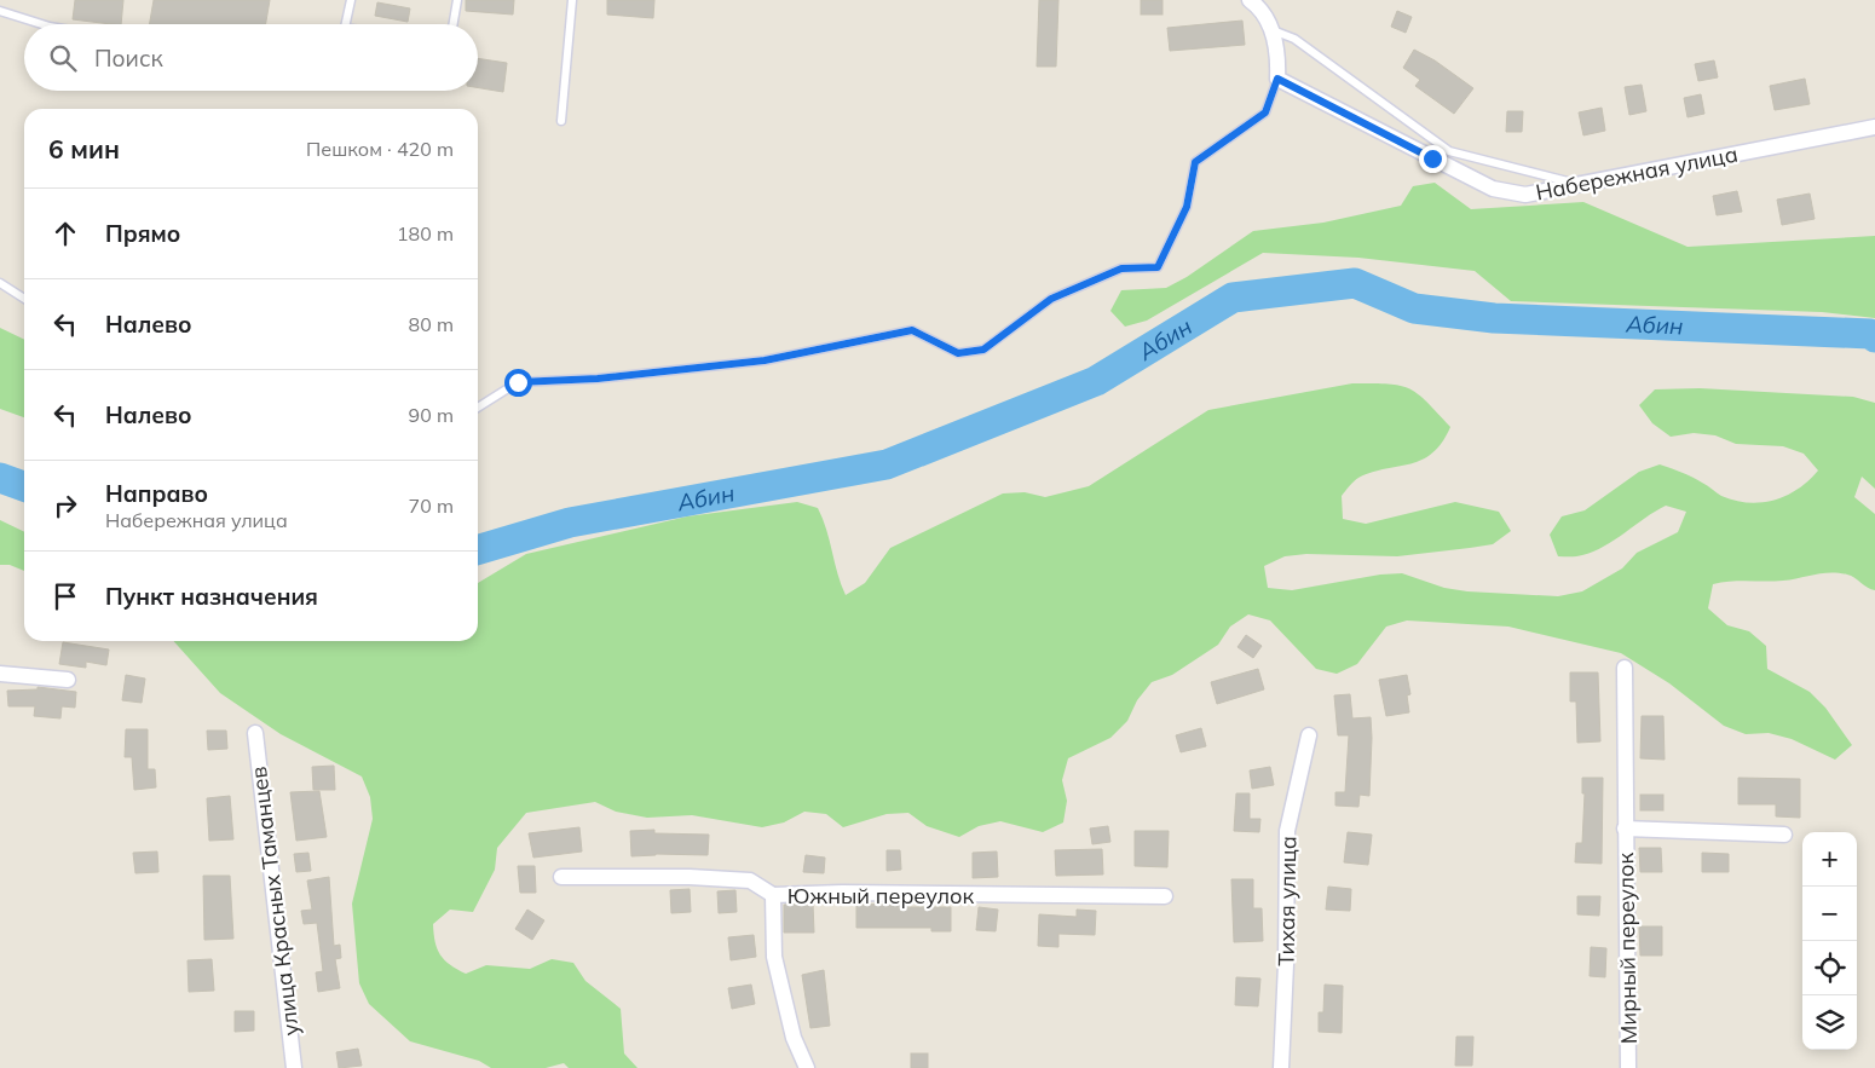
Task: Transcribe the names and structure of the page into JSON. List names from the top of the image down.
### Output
{
  "streets": {
    "street": [
      "Набережная улица",
      "Южный переулок",
      "улица Красных Таманцев",
      "Тихая улица",
      "Мирный переулок"
    ]
  },
  "water": ["Абин"],
  "page": {
    "search": "Поиск",
    "heading": ["6 мин", "Пешком · 420 m"],
    "list": [
      ["Прямо", "180 m"],
      ["Налево", "80 m"],
      ["Налево", "90 m"],
      ["Направо", "Набережная улица", "70 m"],
      "Пункт назначения"
    ],
    "map_buttons": ["+", "−"]
  }
}
